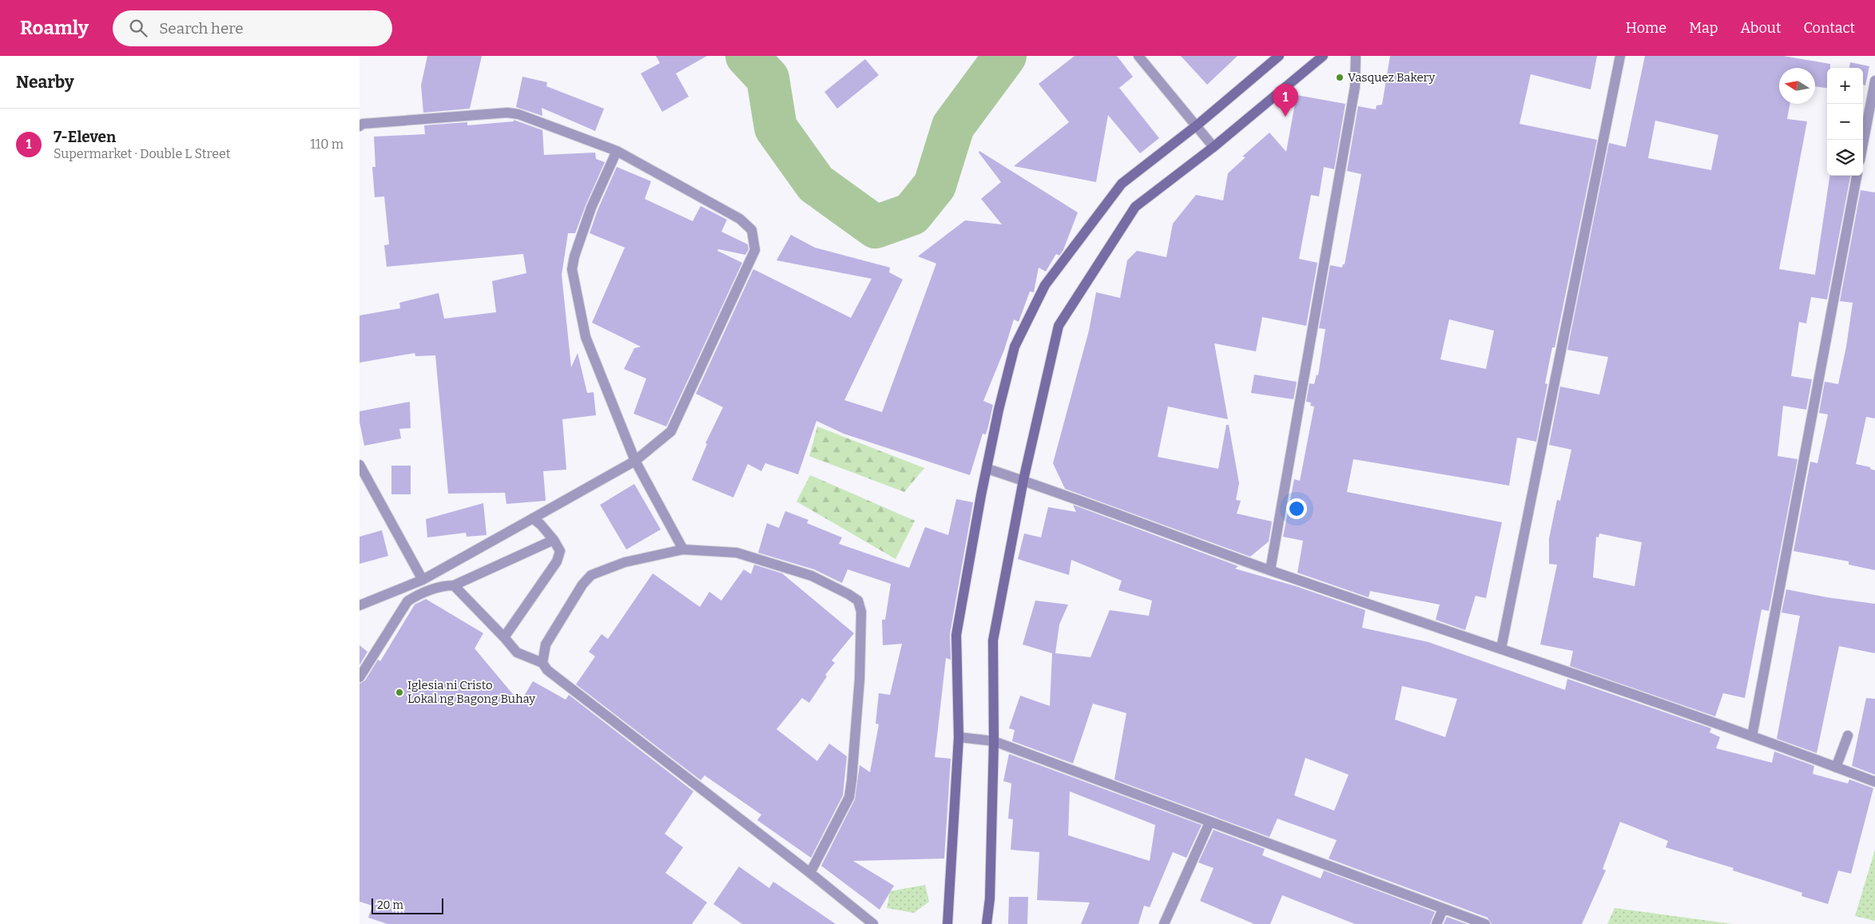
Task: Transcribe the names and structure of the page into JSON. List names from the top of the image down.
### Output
{
  "places": ["Vasquez Bakery", "Iglesia ni Cristo Lokal ng Bagong Buhay"],
  "scale_bar": "20 m",
  "north": "left",
  "page": {
    "header": "Roamly",
    "search": "Search here",
    "nav": [
      "Home",
      "Map",
      "About",
      "Contact"
    ],
    "heading": "Nearby",
    "map_buttons": ["+", "−"],
    "pins": "1",
    "list": [
      {
        "mark": "1",
        "name": "7-Eleven",
        "note": "Supermarket · Double L Street",
        "value": "110 m"
      }
    ],
    "scale": "20 m"
  }
}
